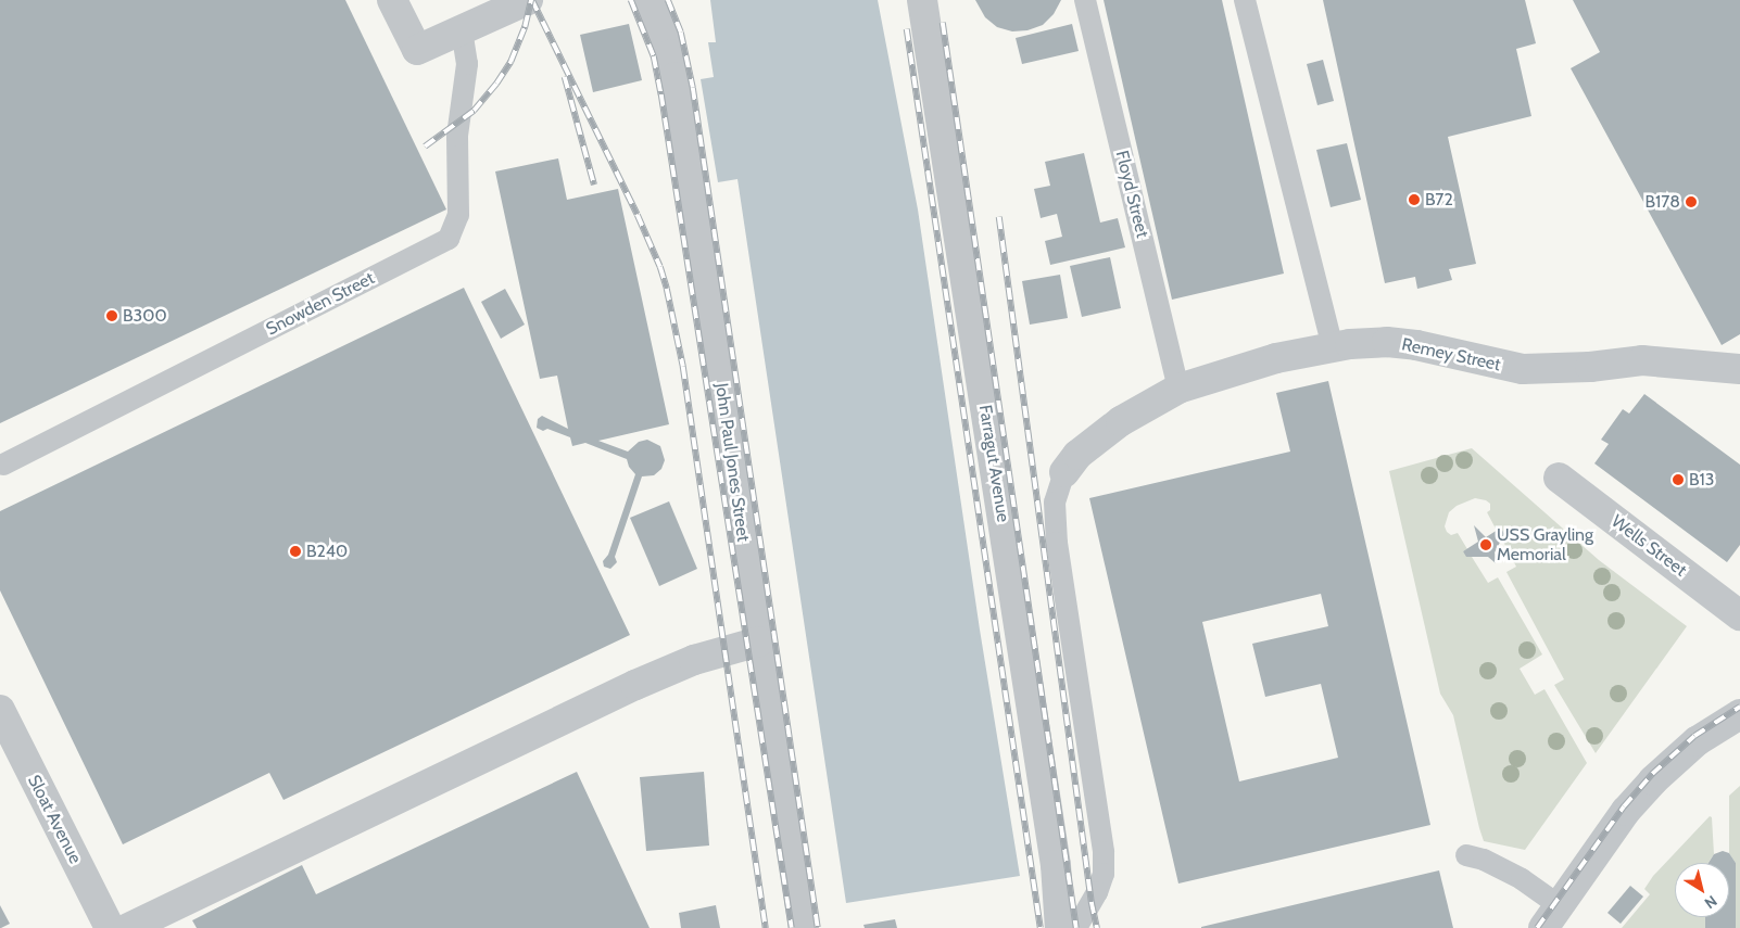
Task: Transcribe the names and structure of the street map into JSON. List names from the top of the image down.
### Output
{
  "streets": {
    "street": [
      "Remey Street",
      "John Paul Jones Street",
      "Farragut Avenue",
      "Wells Street",
      "Sloat Avenue"
    ],
    "lane": ["Floyd Street", "Snowden Street"]
  },
  "crossings": [
    ["Floyd Street", "Remey Street"]
  ],
  "places": [
    "B72",
    "B178",
    "B300",
    "B13",
    "USS Grayling Memorial",
    "B240"
  ],
  "north": "bottom right"
}
